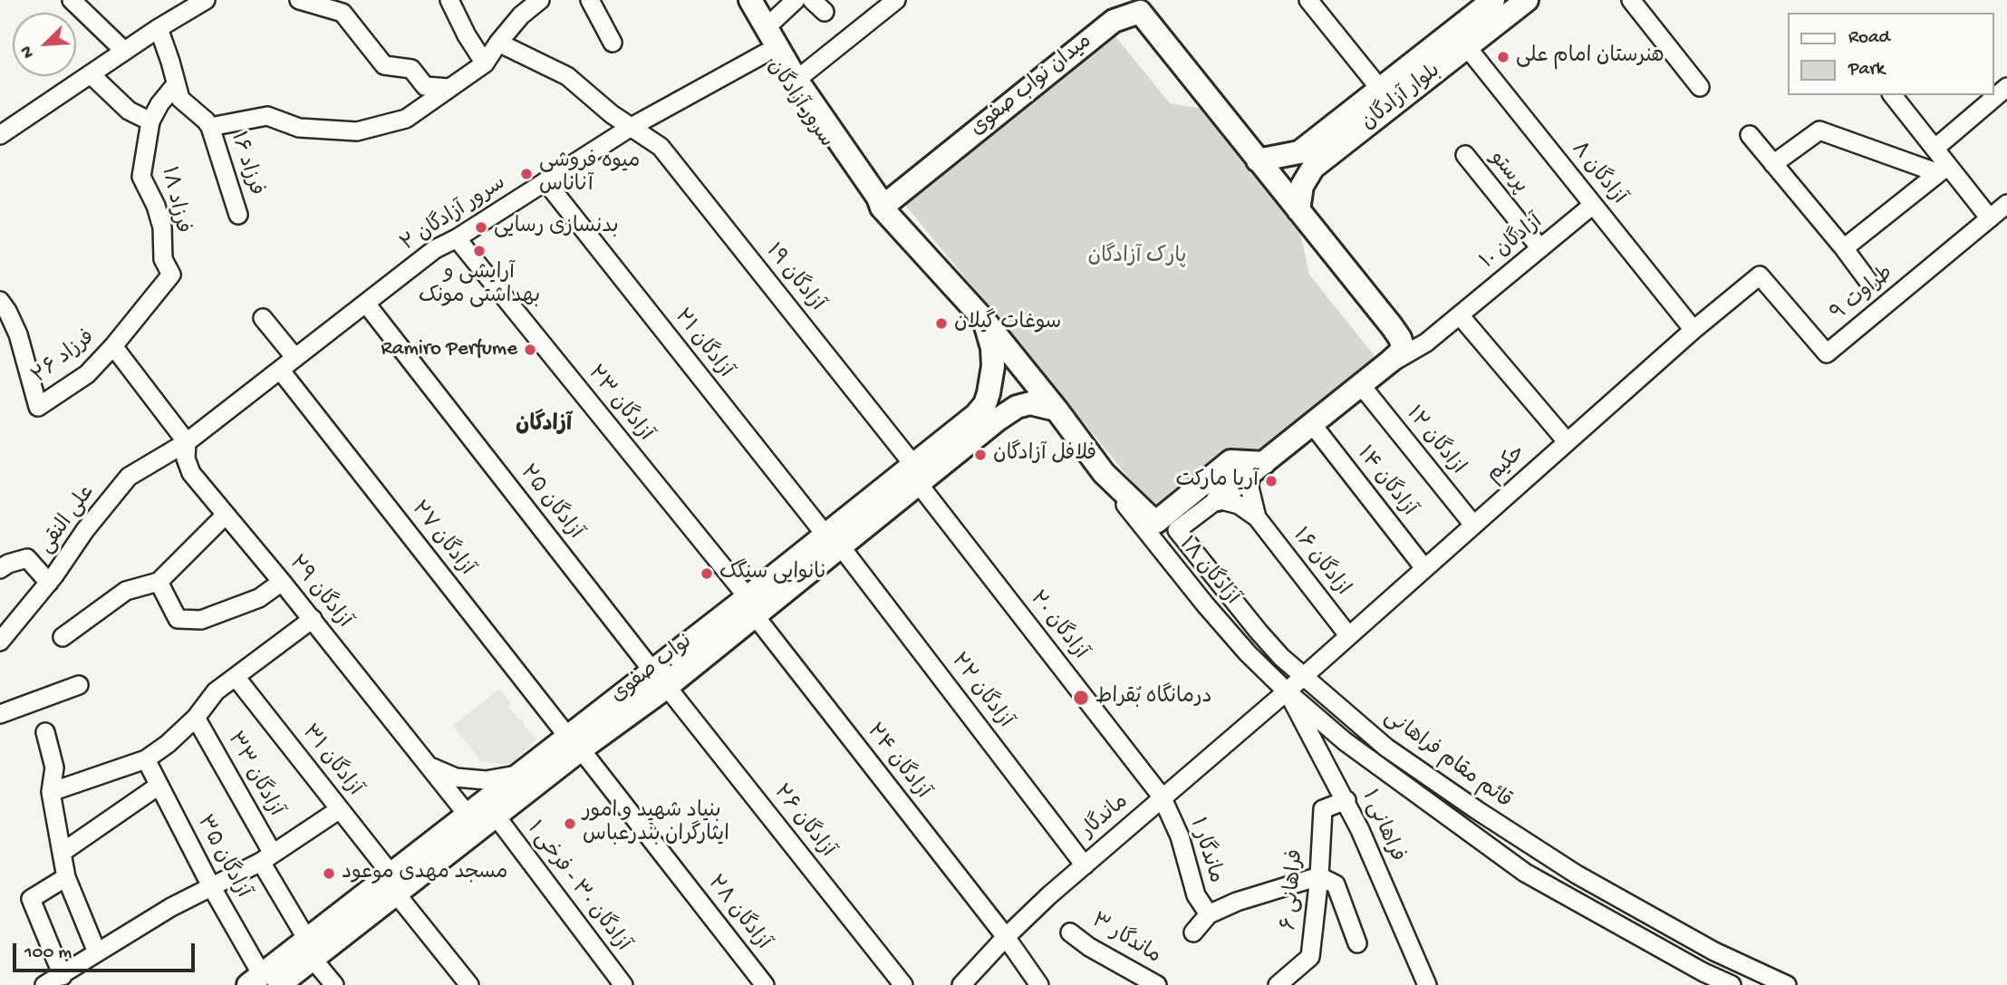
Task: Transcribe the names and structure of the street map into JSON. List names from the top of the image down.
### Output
{
  "streets": {
    "main road": [
      "میدان نواب صفوی",
      "بلوار آزادگان",
      "سرور آزادگان",
      "نواب صفوی"
    ],
    "street": [
      "فرزاد ۱۶",
      "پرستو",
      "آزادگان ۸",
      "فرزاد ۱۸",
      "سرور آزادگان ۲",
      "آزادگان ۱۰",
      "آزادگان ۱۹",
      "طراوت ۹",
      "آزادگان ۲۱",
      "فرزاد ۲۶",
      "آزادگان ۲۳",
      "ازادگان ۱۲",
      "حکیم",
      "آزادگان ۱۴",
      "آزادگان ۲۵",
      "علی النقی",
      "آزادگان ۲۷",
      "ازادگان ۱۶",
      "آزادگان ۱۸",
      "آزادگان ۲۹",
      "آزادگان ۲۰",
      "آزادگان ۲۲",
      "قائم مقام فراهانی",
      "آزادگان ۳۱",
      "آزادگان ۲۴",
      "آزادگان ۳۳",
      "ماندگار",
      "آزادگان ۲۶",
      "فراهانی ۱",
      "ماندگار ۱",
      "آزادگان ۳۵",
      "آزادگان ۳۰ - فرخی ۱",
      "فراهانی ۶",
      "آزادگان ۲۸",
      "ماندگار ۳"
    ]
  },
  "crossings": [
    ["میدان نواب صفوی", "بلوار آزادگان"],
    ["میدان نواب صفوی", "سرور آزادگان"],
    ["میدان نواب صفوی", "آزادگان ۱۰"],
    ["میدان نواب صفوی", "ازادگان ۱۲"],
    ["میدان نواب صفوی", "آزادگان ۱۴"],
    ["میدان نواب صفوی", "ازادگان ۱۶"],
    ["میدان نواب صفوی", "قائم مقام فراهانی"],
    ["بلوار آزادگان", "آزادگان ۸"],
    ["سرور آزادگان", "سرور آزادگان ۲"],
    ["پرستو", "آزادگان ۱۰"],
    ["آزادگان ۸", "آزادگان ۱۰"],
    ["آزادگان ۸", "حکیم"],
    ["فرزاد ۱۸", "فرزاد ۲۶"],
    ["سرور آزادگان ۲", "آزادگان ۱۹"],
    ["سرور آزادگان ۲", "آزادگان ۲۱"],
    ["سرور آزادگان ۲", "فرزاد ۲۶"],
    ["سرور آزادگان ۲", "آزادگان ۲۳"],
    ["سرور آزادگان ۲", "آزادگان ۲۵"],
    ["سرور آزادگان ۲", "علی النقی"],
    ["سرور آزادگان ۲", "آزادگان ۲۷"],
    ["سرور آزادگان ۲", "آزادگان ۲۹"],
    ["آزادگان ۱۹", "آزادگان ۲۰"],
    ["آزادگان ۱۹", "نواب صفوی"],
    ["طراوت ۹", "حکیم"],
    ["آزادگان ۲۱", "نواب صفوی"],
    ["آزادگان ۲۱", "آزادگان ۲۲"],
    ["فرزاد ۲۶", "علی النقی"],
    ["فرزاد ۲۶", "آزادگان ۲۹"],
    ["آزادگان ۲۳", "نواب صفوی"],
    ["آزادگان ۲۳", "آزادگان ۲۴"],
    ["ازادگان ۱۲", "حکیم"],
    ["حکیم", "آزادگان ۱۴"],
    ["حکیم", "ازادگان ۱۶"],
    ["حکیم", "آزادگان ۱۸"],
    ["حکیم", "قائم مقام فراهانی"],
    ["حکیم", "ماندگار"],
    ["حکیم", "فراهانی ۱"],
    ["آزادگان ۲۵", "نواب صفوی"],
    ["آزادگان ۲۵", "آزادگان ۲۶"],
    ["علی النقی", "آزادگان ۲۹"],
    ["آزادگان ۲۷", "نواب صفوی"],
    ["آزادگان ۲۷", "آزادگان ۲۸"],
    ["ازادگان ۱۶", "قائم مقام فراهانی"],
    ["آزادگان ۱۸", "ماندگار"],
    ["آزادگان ۱۸", "فراهانی ۱"],
    ["آزادگان ۲۹", "نواب صفوی"],
    ["آزادگان ۲۰", "نواب صفوی"],
    ["آزادگان ۲۰", "ماندگار"],
    ["آزادگان ۲۰", "ماندگار ۱"],
    ["نواب صفوی", "آزادگان ۲۲"],
    ["نواب صفوی", "آزادگان ۳۱"],
    ["نواب صفوی", "آزادگان ۲۴"],
    ["نواب صفوی", "آزادگان ۳۳"],
    ["نواب صفوی", "آزادگان ۲۶"],
    ["نواب صفوی", "آزادگان ۳۵"],
    ["نواب صفوی", "آزادگان ۳۰ - فرخی ۱"],
    ["نواب صفوی", "آزادگان ۲۸"],
    ["آزادگان ۲۲", "ماندگار"],
    ["آزادگان ۲۴", "ماندگار"],
    ["ماندگار", "فراهانی ۱"],
    ["ماندگار", "ماندگار ۱"],
    ["فراهانی ۱", "فراهانی ۶"],
    ["ماندگار ۱", "فراهانی ۶"]
  ],
  "districts": ["آزادگان"],
  "parks": ["پارک آزادگان"],
  "places": [
    "هنرستان امام علی",
    "میوه فروشی آناناس",
    "بدنسازی رسایی",
    "آرایشی و بهداشتی مونک",
    "سوغات گیلان",
    "Ramiro Perfume",
    "فلافل آزادگان",
    "آریا مارکت",
    "نانوایی سنگک",
    "درمانگاه بُقراط",
    "بنیاد شهید و امور ایثارگران بندرعباس",
    "مسجد مهدی موعود"
  ],
  "legend": ["Road", "Park"],
  "scale_bar": "100 m",
  "north": "bottom left"
}
